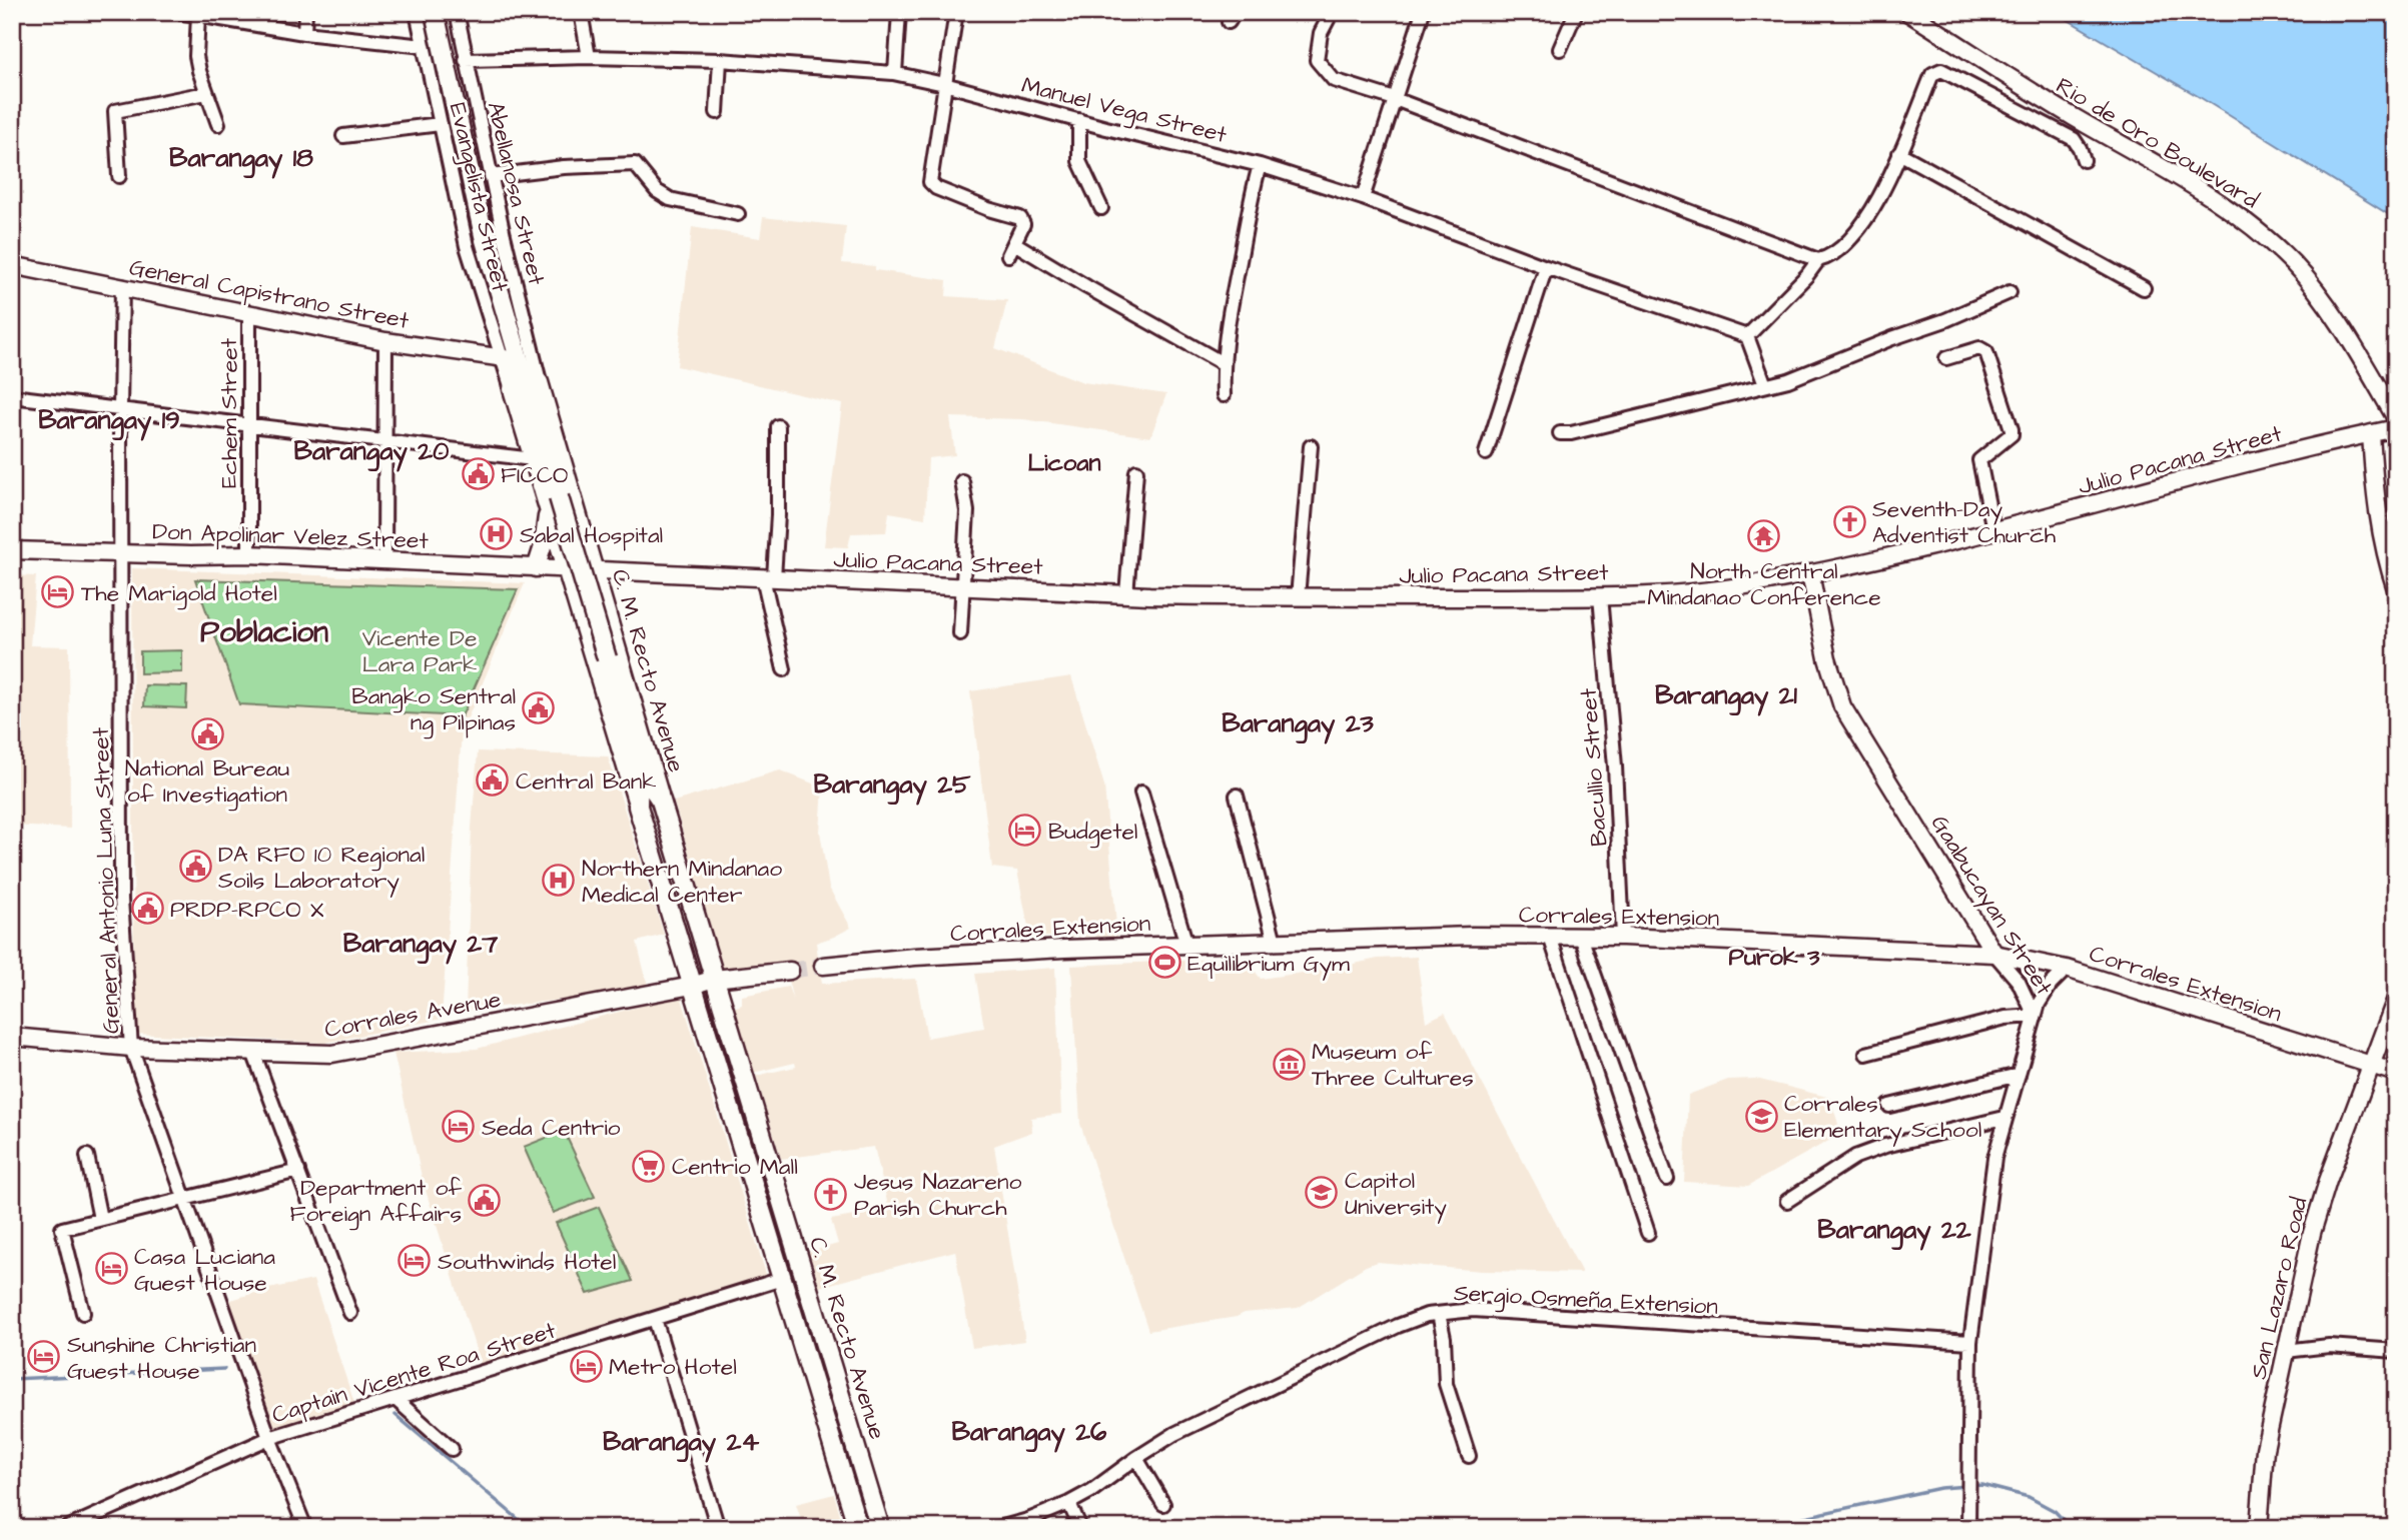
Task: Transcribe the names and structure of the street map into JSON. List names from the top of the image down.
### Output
{
  "streets": {
    "highway": ["C. M. Recto Avenue"],
    "main road": [
      "Rio de Oro Boulevard",
      "General Capistrano Street",
      "Julio Pacana Street",
      "Don Apolinar Velez Street",
      "Gaabucayan Street",
      "Corrales Extension",
      "Corrales Avenue",
      "San Lazaro Road"
    ],
    "street": [
      "Manuel Vega Street",
      "Abellanosa Street",
      "Evangelista Street",
      "Echem Street",
      "Bacullio Street",
      "General Antonio Luna Street",
      "Sergio Osmeña Extension",
      "Captain Vicente Roa Street"
    ]
  },
  "crossings": [
    ["Manuel Vega Street", "Abellanosa Street"],
    ["Abellanosa Street", "C. M. Recto Avenue"],
    ["Evangelista Street", "General Capistrano Street"],
    ["Evangelista Street", "C. M. Recto Avenue"],
    ["General Capistrano Street", "Echem Street"],
    ["General Capistrano Street", "C. M. Recto Avenue"],
    ["General Capistrano Street", "General Antonio Luna Street"],
    ["Echem Street", "Don Apolinar Velez Street"],
    ["Julio Pacana Street", "Don Apolinar Velez Street"],
    ["Julio Pacana Street", "C. M. Recto Avenue"],
    ["Julio Pacana Street", "Bacullio Street"],
    ["Julio Pacana Street", "Gaabucayan Street"],
    ["Don Apolinar Velez Street", "C. M. Recto Avenue"],
    ["Don Apolinar Velez Street", "General Antonio Luna Street"],
    ["C. M. Recto Avenue", "Corrales Avenue"],
    ["C. M. Recto Avenue", "Captain Vicente Roa Street"],
    ["Bacullio Street", "Corrales Extension"],
    ["General Antonio Luna Street", "Corrales Avenue"],
    ["General Antonio Luna Street", "Captain Vicente Roa Street"],
    ["Gaabucayan Street", "Corrales Extension"],
    ["Gaabucayan Street", "Sergio Osmeña Extension"],
    ["Corrales Extension", "San Lazaro Road"]
  ],
  "districts": [
    "Barangay 18",
    "Barangay 19",
    "Barangay 20",
    "Licoan",
    "Poblacion",
    "Barangay 21",
    "Barangay 23",
    "Barangay 25",
    "Barangay 27",
    "Purok 3",
    "Barangay 22",
    "Barangay 26",
    "Barangay 24"
  ],
  "parks": ["Vicente De Lara Park"],
  "places": {
    "public building": [
      "FICCO",
      "Bangko Sentral ng Pilpinas",
      "National Bureau of Investigation",
      "Central Bank",
      "DA RFO 10 Regional Soils Laboratory",
      "PRDP-RPCO X",
      "Department of Foreign Affairs"
    ],
    "church": ["Seventh-Day Adventist Church", "Jesus Nazareno Parish Church"],
    "hospital": ["Sabal Hospital", "Northern Mindanao Medical Center"],
    "temple": ["North Central Mindanao Conference"],
    "hotel": [
      "The Marigold Hotel",
      "Budgetel",
      "Seda Centrio",
      "Southwinds Hotel",
      "Casa Luciana Guest House",
      "Sunshine Christian Guest House",
      "Metro Hotel"
    ],
    "sports": ["Equilibrium Gym"],
    "museum": ["Museum of Three Cultures"],
    "school or university": ["Corrales Elementary School", "Capitol University"],
    "supermarket": ["Centrio Mall"]
  }
}
